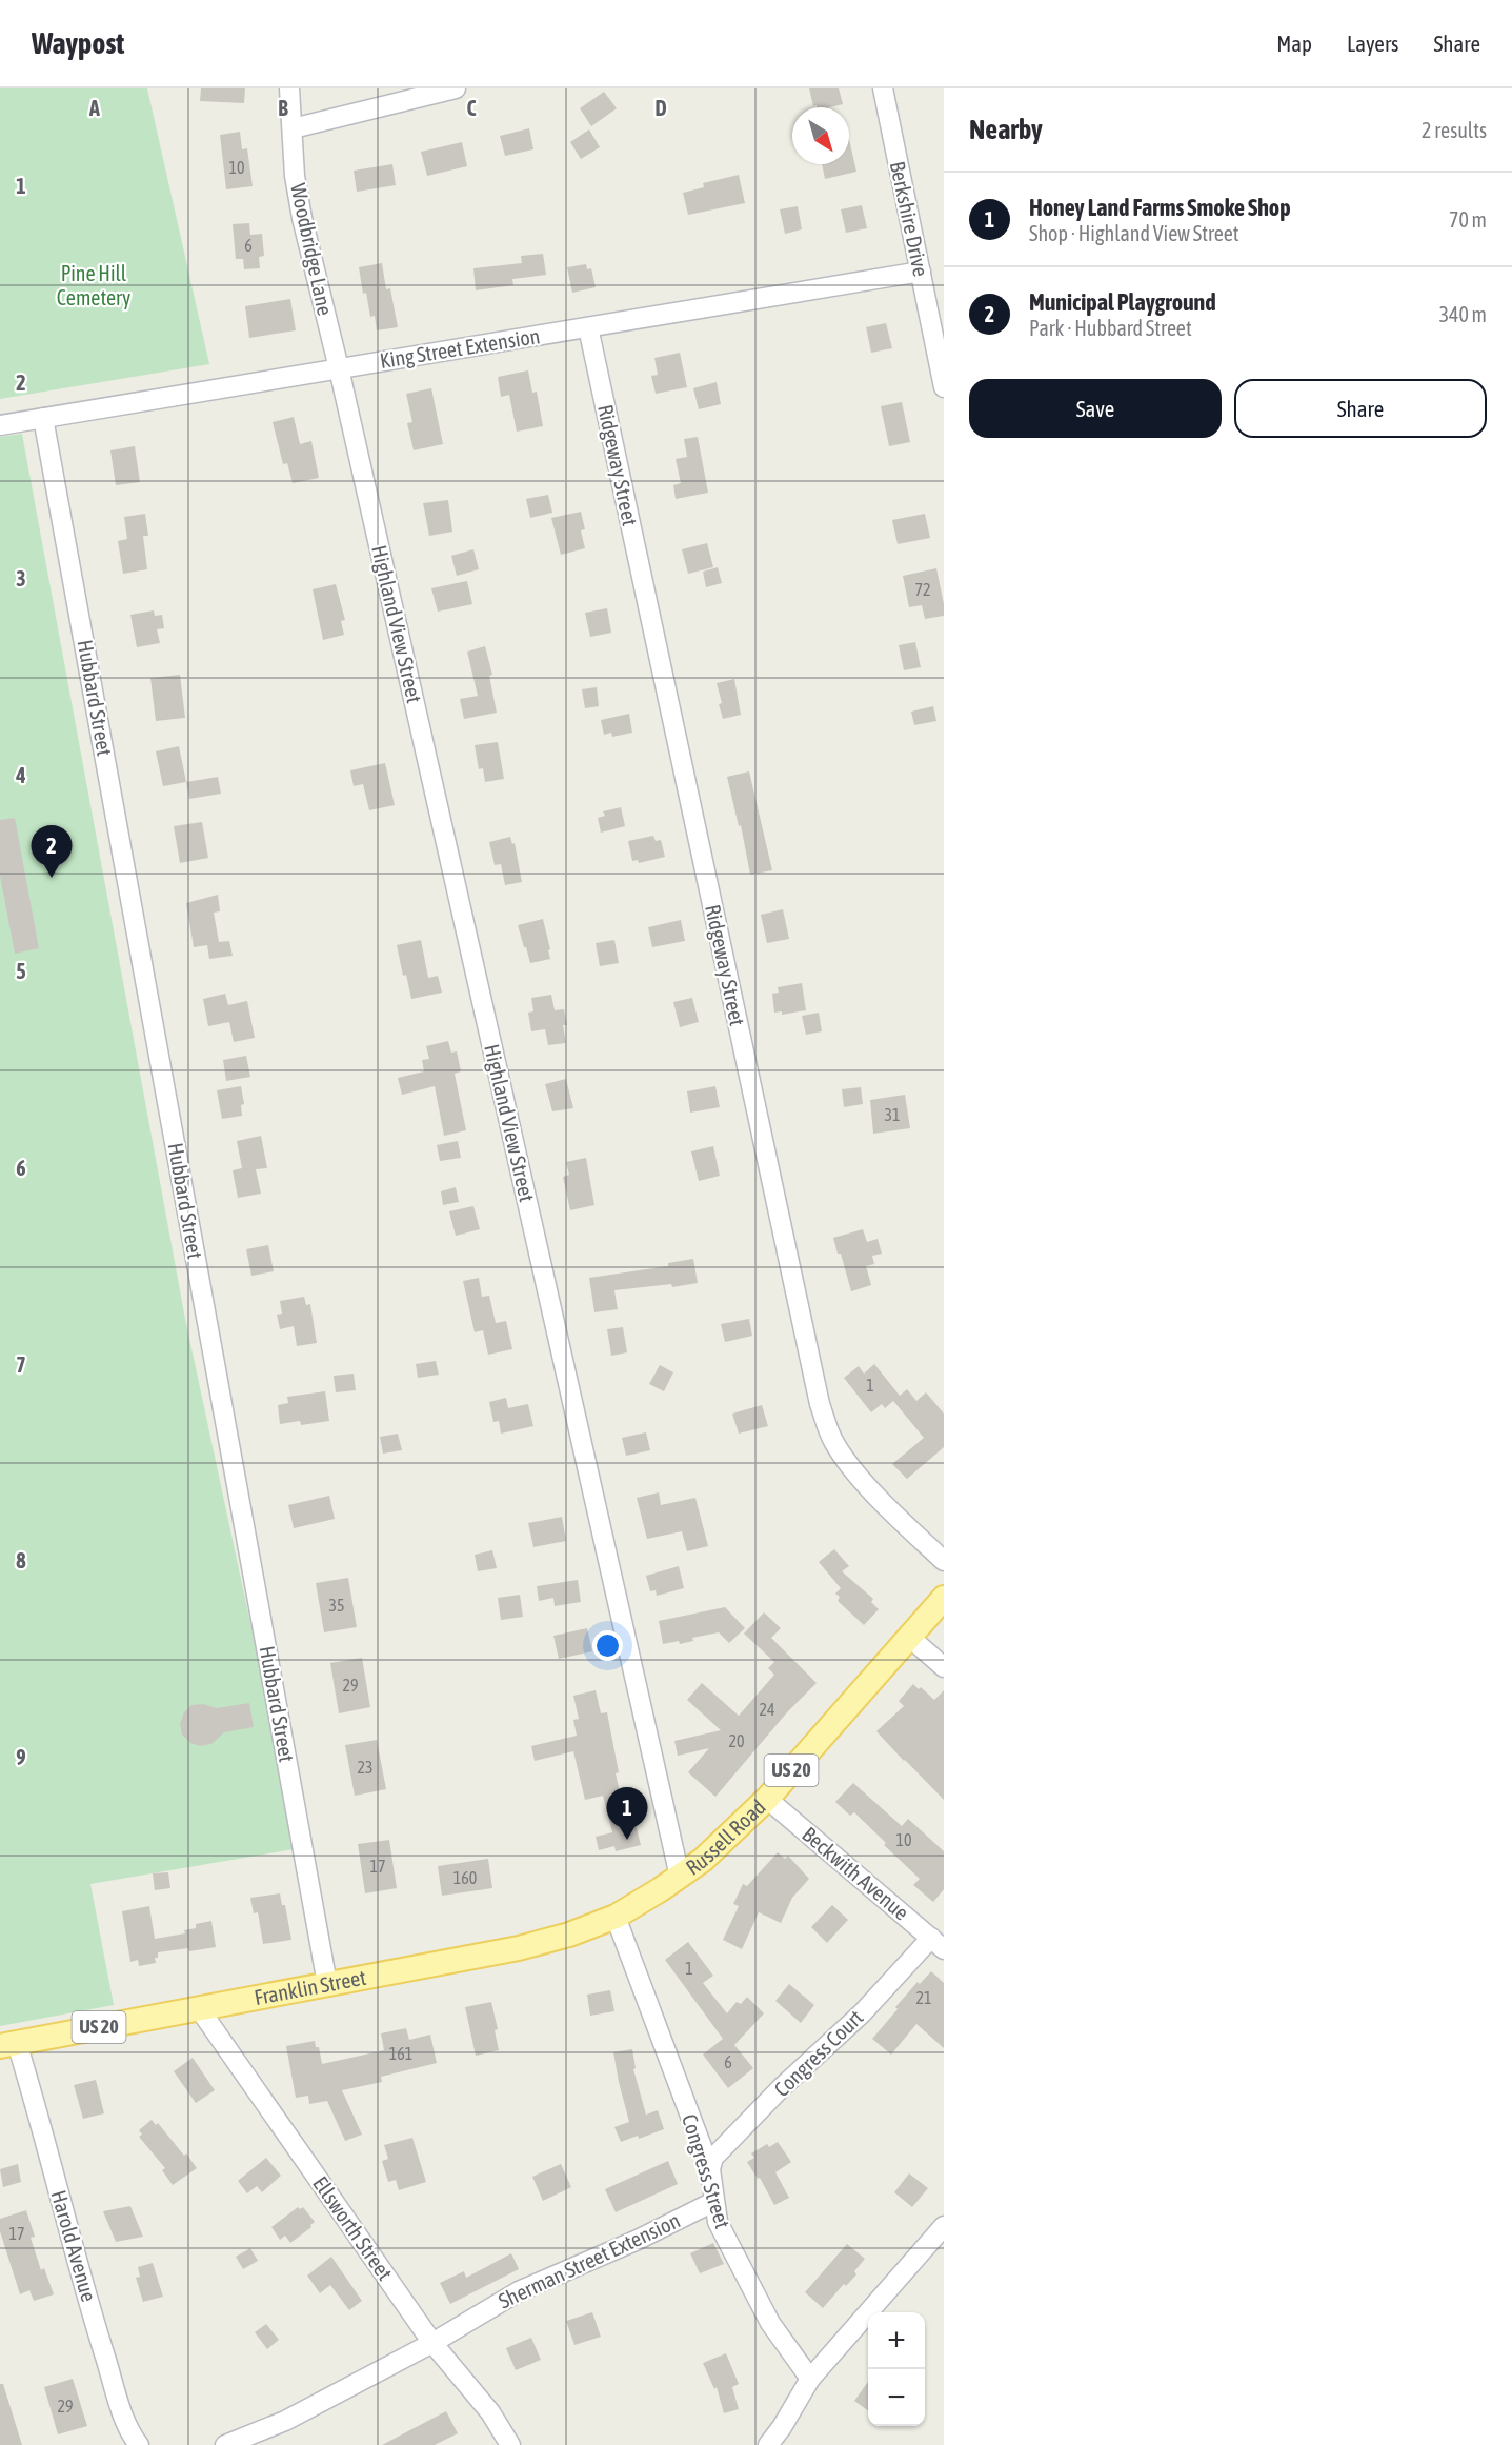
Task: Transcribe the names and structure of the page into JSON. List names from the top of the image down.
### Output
{
  "streets": {
    "main road": ["US 20", "Russell Road", "Franklin Street"],
    "street": [
      "Berkshire Drive",
      "Woodbridge Lane",
      "King Street Extension",
      "Ridgeway Street",
      "Highland View Street",
      "Hubbard Street",
      "Beckwith Avenue",
      "Congress Court",
      "Congress Street",
      "Ellsworth Street",
      "Harold Avenue",
      "Sherman Street Extension"
    ]
  },
  "crossings": [
    ["Berkshire Drive", "King Street Extension"],
    ["Woodbridge Lane", "King Street Extension"],
    ["Woodbridge Lane", "Highland View Street"],
    ["King Street Extension", "Ridgeway Street"],
    ["King Street Extension", "Highland View Street"],
    ["King Street Extension", "Hubbard Street"],
    ["Highland View Street", "Russell Road"],
    ["Hubbard Street", "Franklin Street"],
    ["Russell Road", "Beckwith Avenue"],
    ["Russell Road", "Franklin Street"],
    ["Russell Road", "Congress Street"],
    ["Beckwith Avenue", "Congress Court"],
    ["Franklin Street", "Congress Street"],
    ["Franklin Street", "Ellsworth Street"],
    ["Franklin Street", "Harold Avenue"],
    ["Congress Court", "Congress Street"],
    ["Congress Street", "Sherman Street Extension"],
    ["Ellsworth Street", "Sherman Street Extension"]
  ],
  "parks": ["Pine Hill Cemetery"],
  "house_numbers": [
    "10",
    "6",
    "72",
    "31",
    "1",
    "35",
    "29",
    "24",
    "20",
    "23",
    "10",
    "17",
    "160",
    "1",
    "21",
    "161",
    "6",
    "17",
    "29"
  ],
  "north": "bottom right",
  "page": {
    "header": "Waypost",
    "nav": ["Map", "Layers", "Share"],
    "heading": ["Nearby", "2 results"],
    "list": [
      {
        "mark": "1",
        "name": "Honey Land Farms Smoke Shop",
        "note": "Shop · Highland View Street",
        "value": "70 m"
      },
      {
        "mark": "2",
        "name": "Municipal Playground",
        "note": "Park · Hubbard Street",
        "value": "340 m"
      }
    ],
    "buttons": ["Save", "Share"],
    "pins": ["2", "1"],
    "map_buttons": ["+", "−"]
  },
  "grid": {
    "columns": [
      "A",
      "B",
      "C",
      "D"
    ],
    "rows": [
      "1",
      "2",
      "3",
      "4",
      "5",
      "6",
      "7",
      "8",
      "9"
    ]
  }
}
